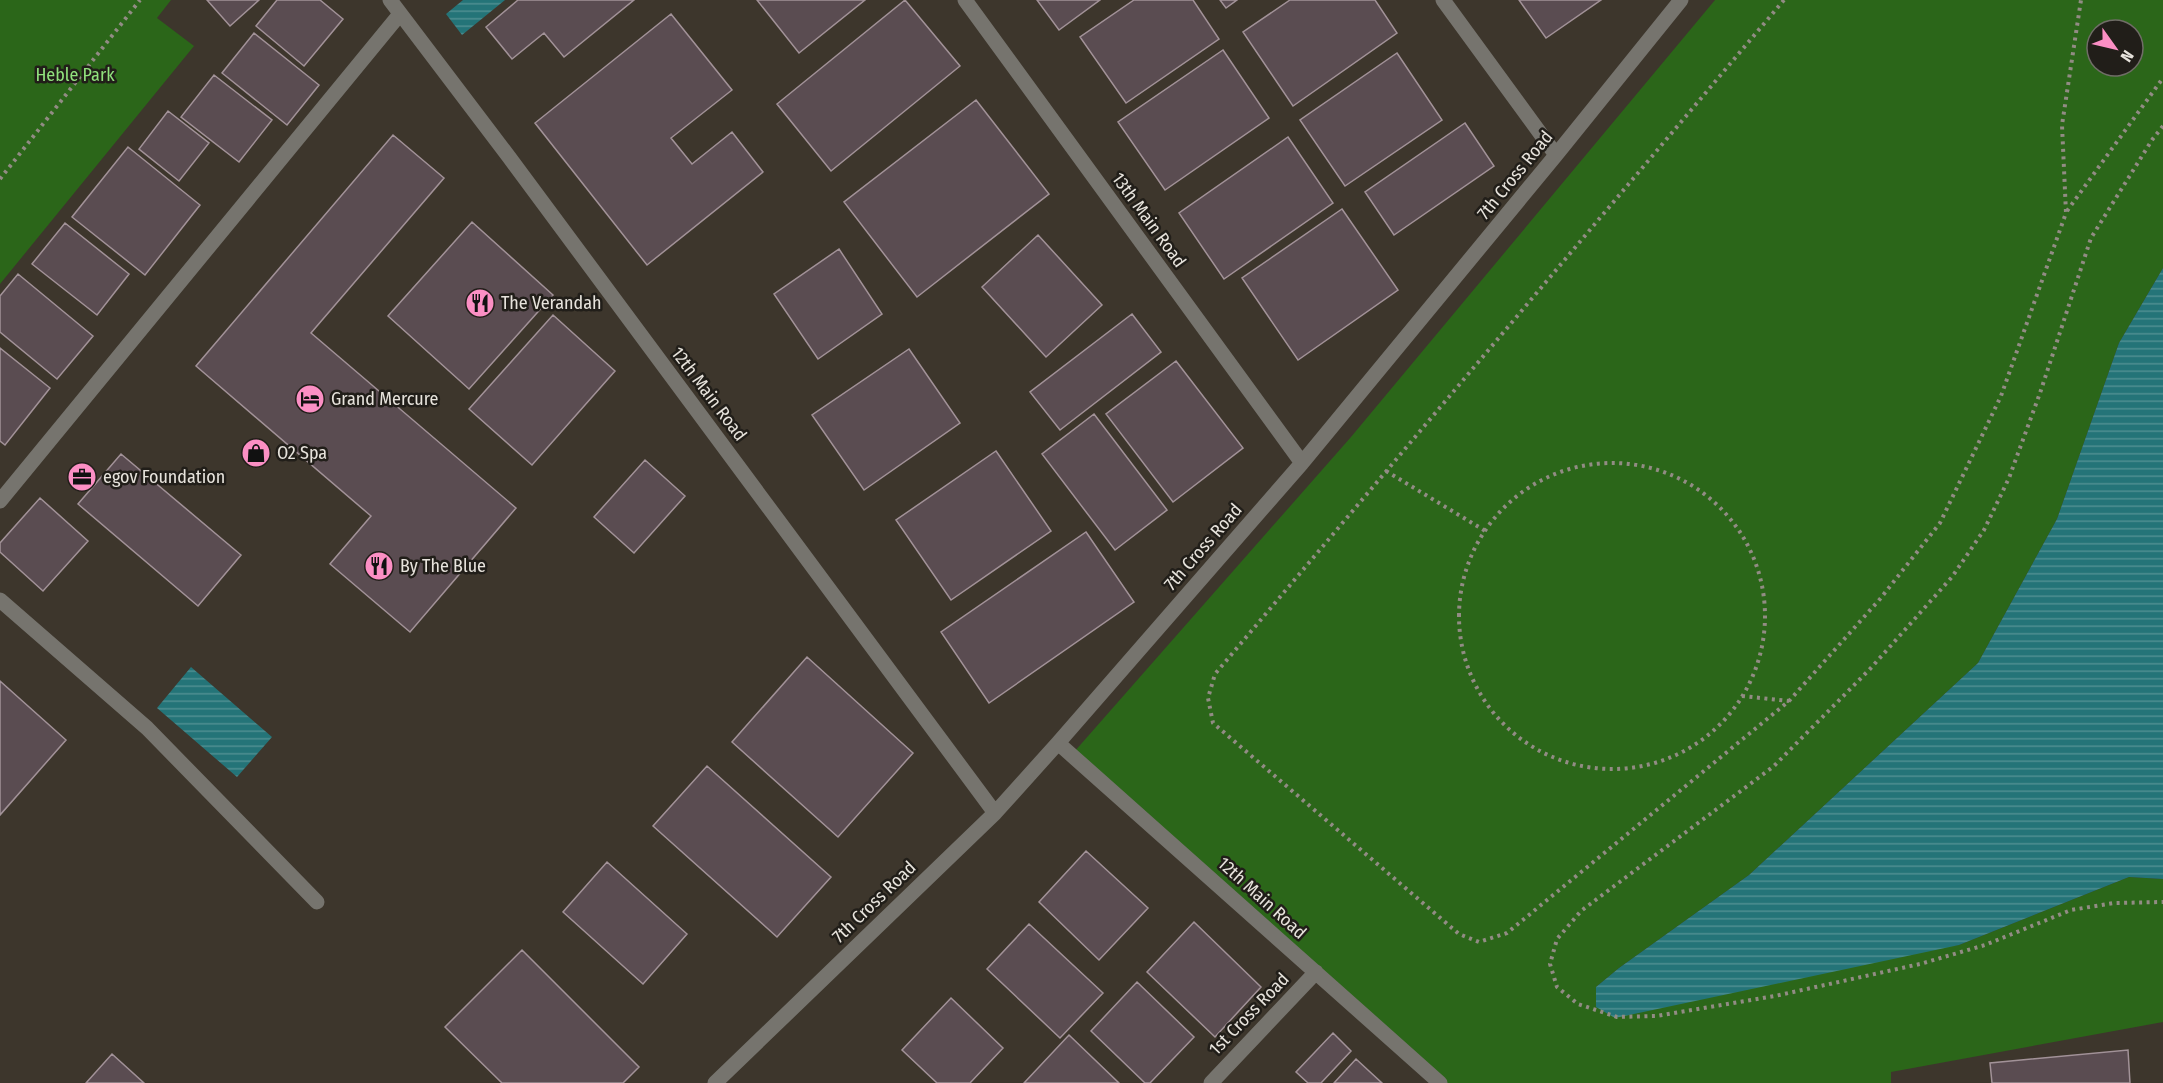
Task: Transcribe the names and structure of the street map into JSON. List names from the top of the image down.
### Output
{
  "streets": {
    "street": [
      "7th Cross Road",
      "13th Main Road",
      "12th Main Road",
      "1st Cross Road"
    ]
  },
  "crossings": [
    ["7th Cross Road", "13th Main Road"],
    ["7th Cross Road", "12th Main Road"],
    ["12th Main Road", "1st Cross Road"]
  ],
  "parks": ["Heble Park"],
  "places": {
    "restaurant": ["The Verandah", "By The Blue"],
    "hotel": ["Grand Mercure"],
    "shop": ["O2 Spa"],
    "office": ["egov Foundation"]
  },
  "north": "bottom right"
}
